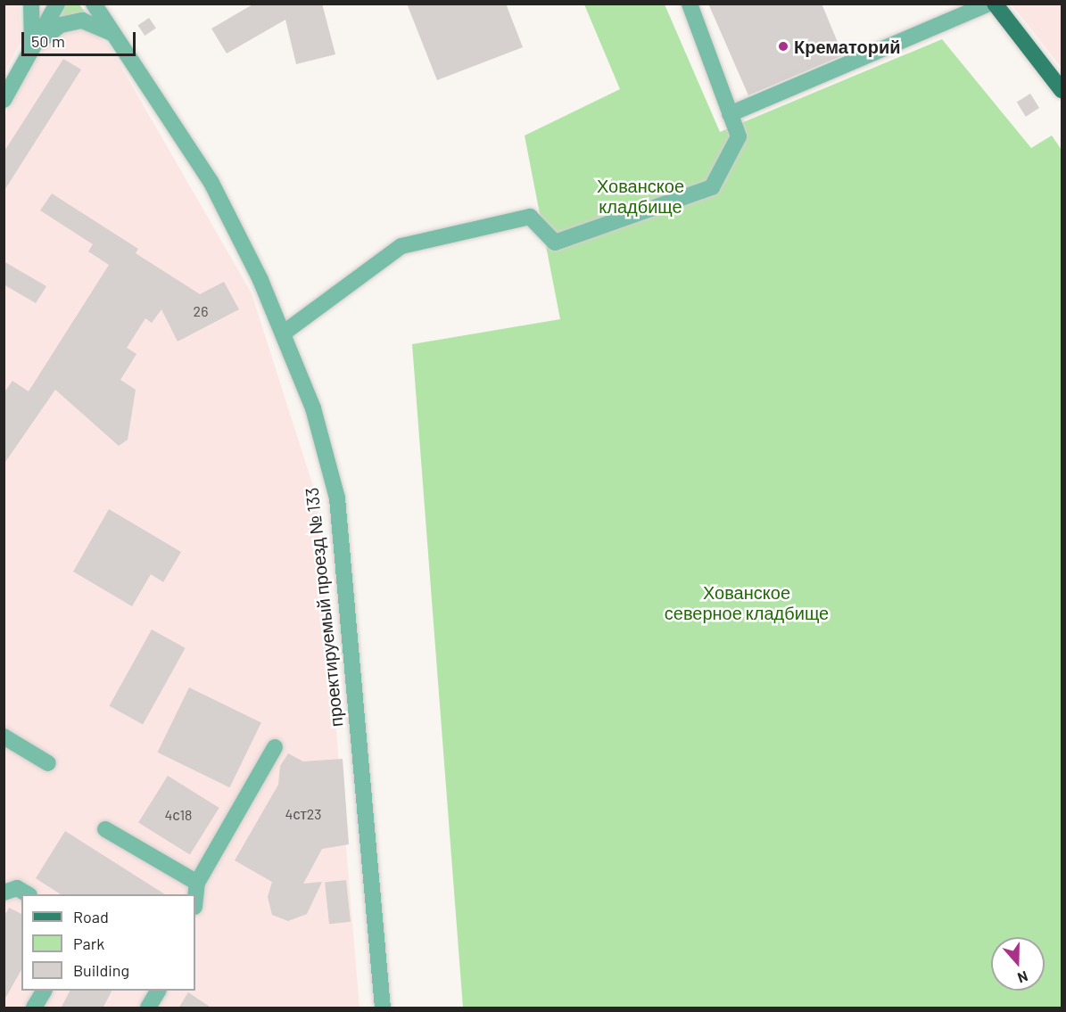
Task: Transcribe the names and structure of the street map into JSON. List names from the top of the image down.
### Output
{
  "streets": {
    "street": ["проектируемый проезд № 133"]
  },
  "parks": ["Хованское кладбище", "Хованское северное кладбище"],
  "places": ["Крематорий"],
  "house_numbers": ["26", "4ст23", "4с18"],
  "legend": ["Road", "Park", "Building"],
  "scale_bar": "50 m",
  "north": "bottom"
}
